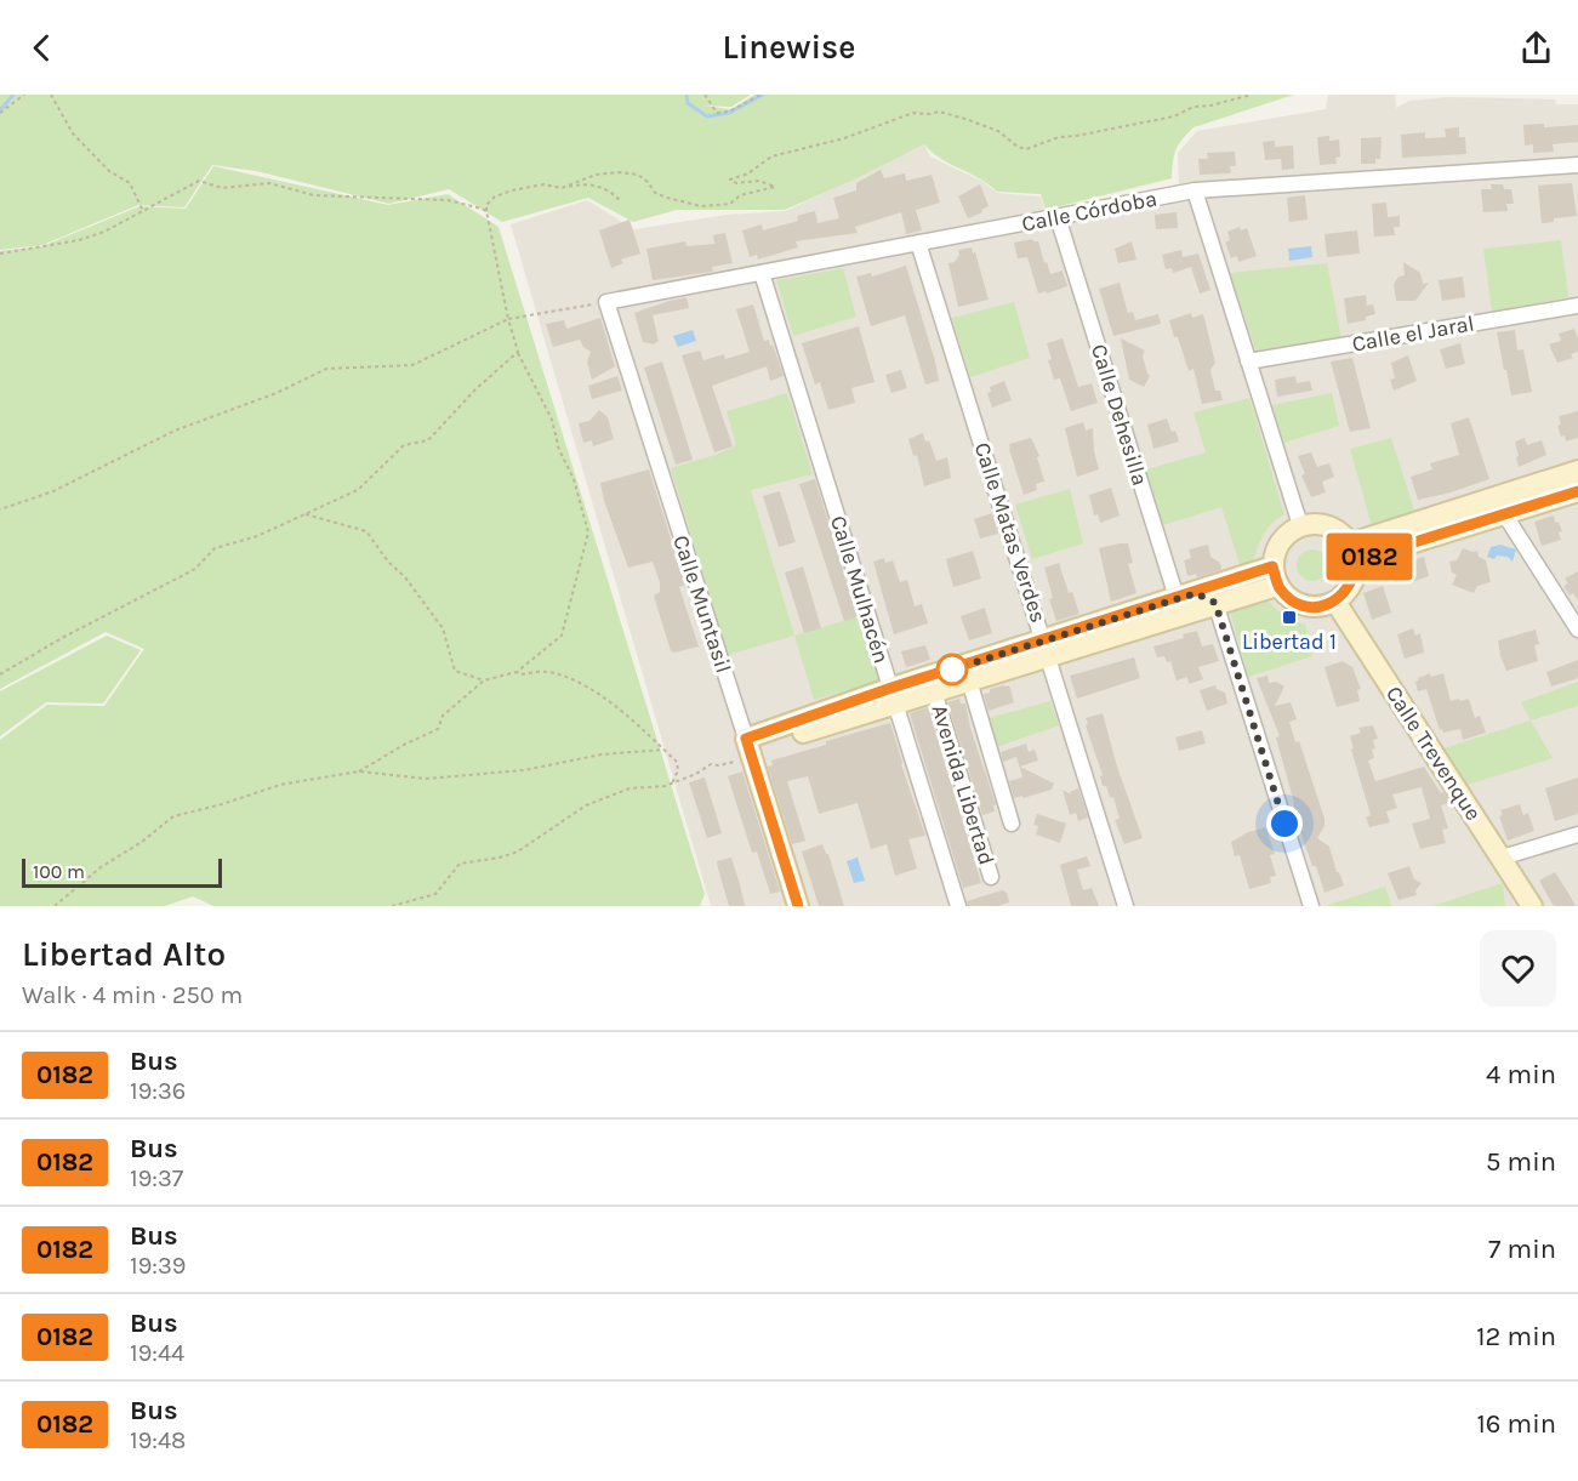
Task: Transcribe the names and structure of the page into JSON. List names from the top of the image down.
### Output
{
  "streets": {
    "street": [
      "Calle Córdoba",
      "Calle el Jaral",
      "Calle Dehesilla",
      "Calle Matas Verdes",
      "Calle Mulhacén",
      "Calle Muntasil",
      "Calle Trevenque",
      "Avenida Libertad"
    ]
  },
  "crossings": [
    ["Calle Córdoba", "Calle Dehesilla"],
    ["Calle Córdoba", "Calle Matas Verdes"],
    ["Calle Córdoba", "Calle Mulhacén"],
    ["Calle Córdoba", "Calle Muntasil"]
  ],
  "places": {
    "transit": ["Libertad 1"]
  },
  "lines": ["bus line 0182"],
  "scale_bar": "100 m",
  "page": {
    "header": "Linewise",
    "on_map": "0182",
    "scale": "100 m",
    "heading": ["Libertad Alto", "Walk · 4 min · 250 m"],
    "list": [
      {
        "mark": "0182",
        "name": "Bus",
        "note": "19:36",
        "value": "4 min"
      },
      {
        "mark": "0182",
        "name": "Bus",
        "note": "19:37",
        "value": "5 min"
      },
      {
        "mark": "0182",
        "name": "Bus",
        "note": "19:39",
        "value": "7 min"
      },
      {
        "mark": "0182",
        "name": "Bus",
        "note": "19:44",
        "value": "12 min"
      },
      {
        "mark": "0182",
        "name": "Bus",
        "note": "19:48",
        "value": "16 min"
      }
    ]
  }
}
